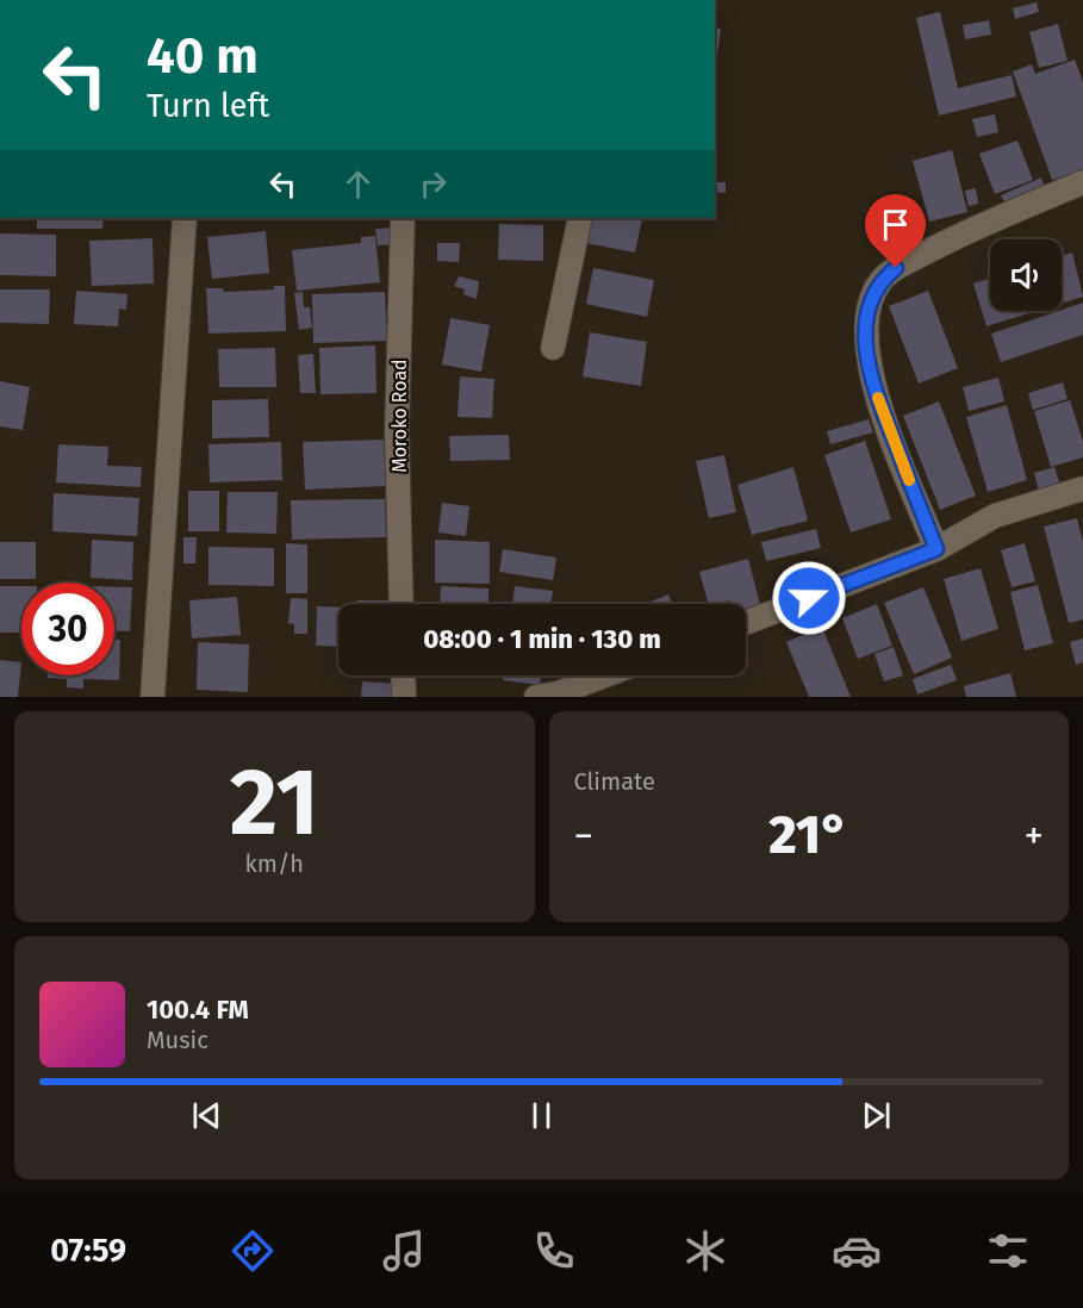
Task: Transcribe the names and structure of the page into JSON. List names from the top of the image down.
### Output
{
  "streets": {
    "street": ["Moroko Road"]
  },
  "page": {
    "turn": ["40 m", "Turn left"],
    "limit": "30",
    "trip": "08:00 · 1 min · 130 m",
    "tile": [
      ["21", "km/h"],
      "Climate"
    ],
    "heat": ["−", "21°", "+"],
    "song": ["100.4 FM", "Music"],
    "tabs": "07:59"
  }
}
